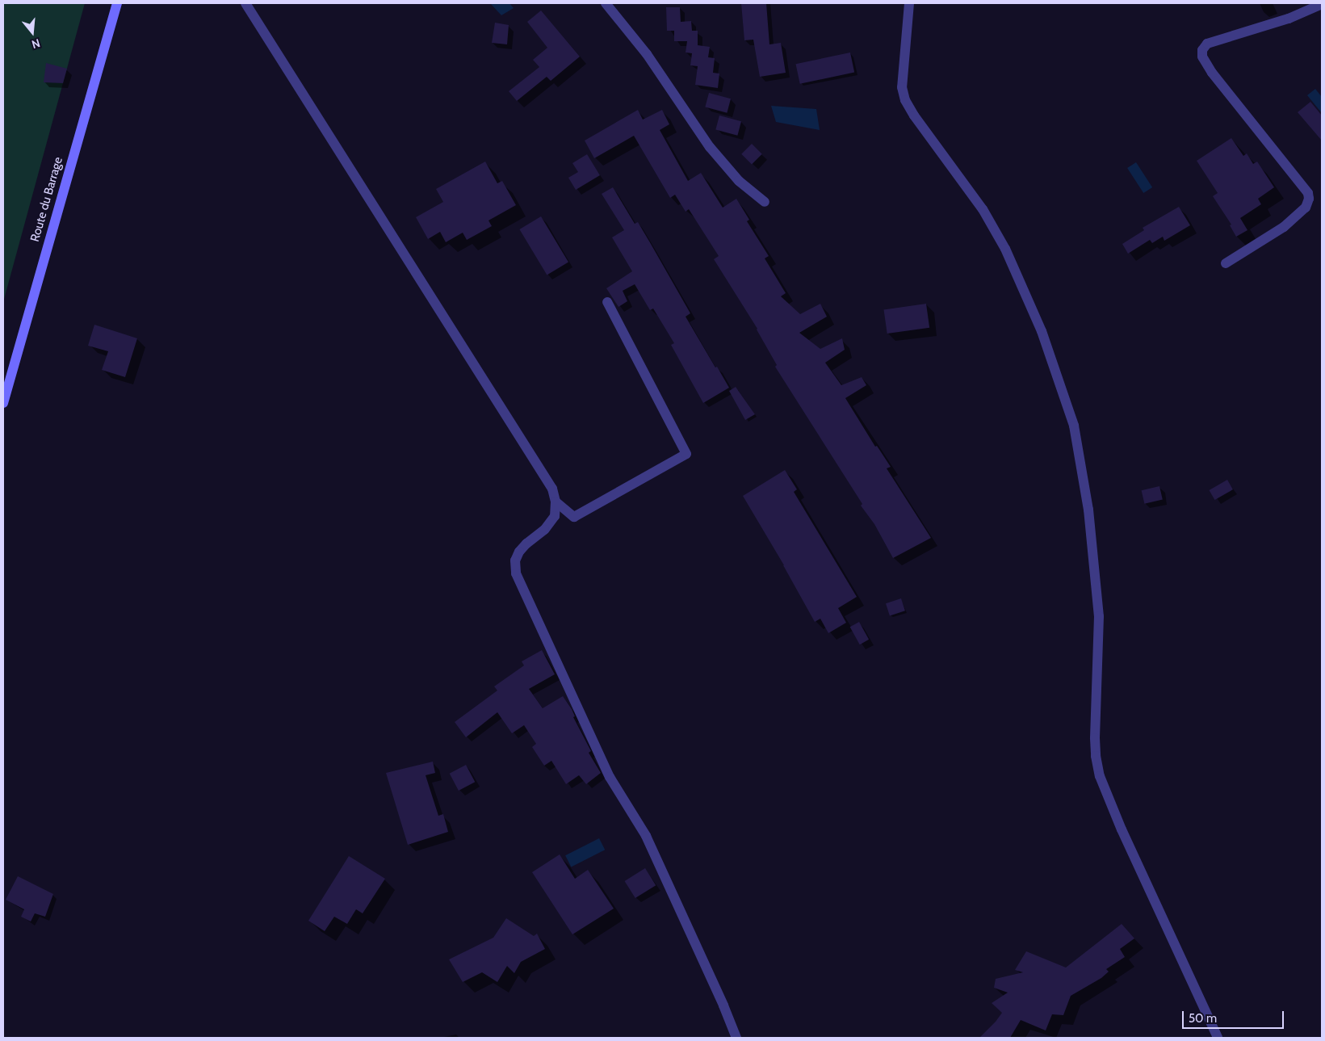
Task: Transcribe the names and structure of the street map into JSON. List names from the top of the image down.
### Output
{
  "streets": {
    "main road": ["Route du Barrage"]
  },
  "scale_bar": "50 m",
  "north": "bottom"
}
